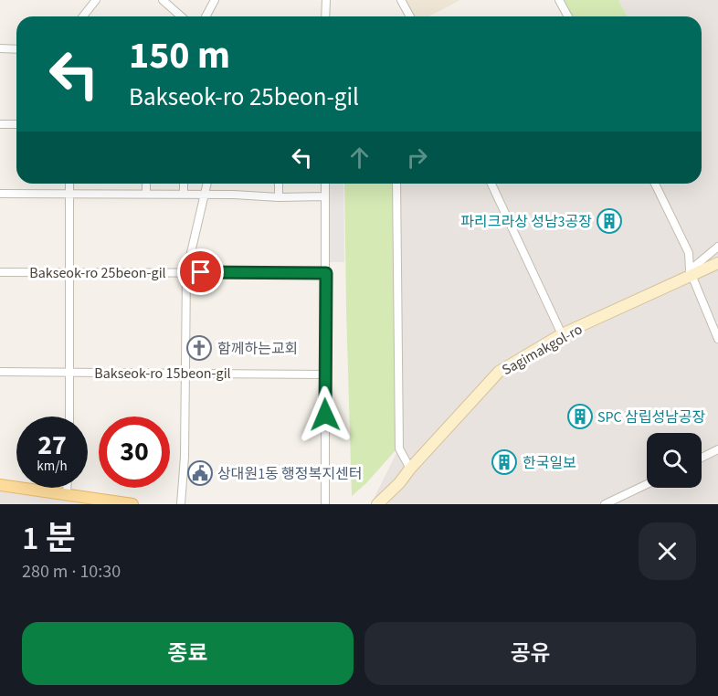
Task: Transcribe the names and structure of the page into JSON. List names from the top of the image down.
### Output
{
  "streets": {
    "street": ["Bakseok-ro 25beon-gil", "Sagimakgol-ro", "Bakseok-ro 15beon-gil"]
  },
  "places": {
    "building": ["파리크라상 성남3공장", "SPC 삼립성남공장", "한국일보"],
    "church": ["함께하는교회"],
    "public building": ["상대원1동 행정복지센터"]
  },
  "page": {
    "turn": ["150 m", "Bakseok-ro 25beon-gil"],
    "speed": "27 km/h",
    "limit": "30",
    "heading": ["1 분", "280 m · 10:30"],
    "buttons": ["종료", "공유"]
  }
}
